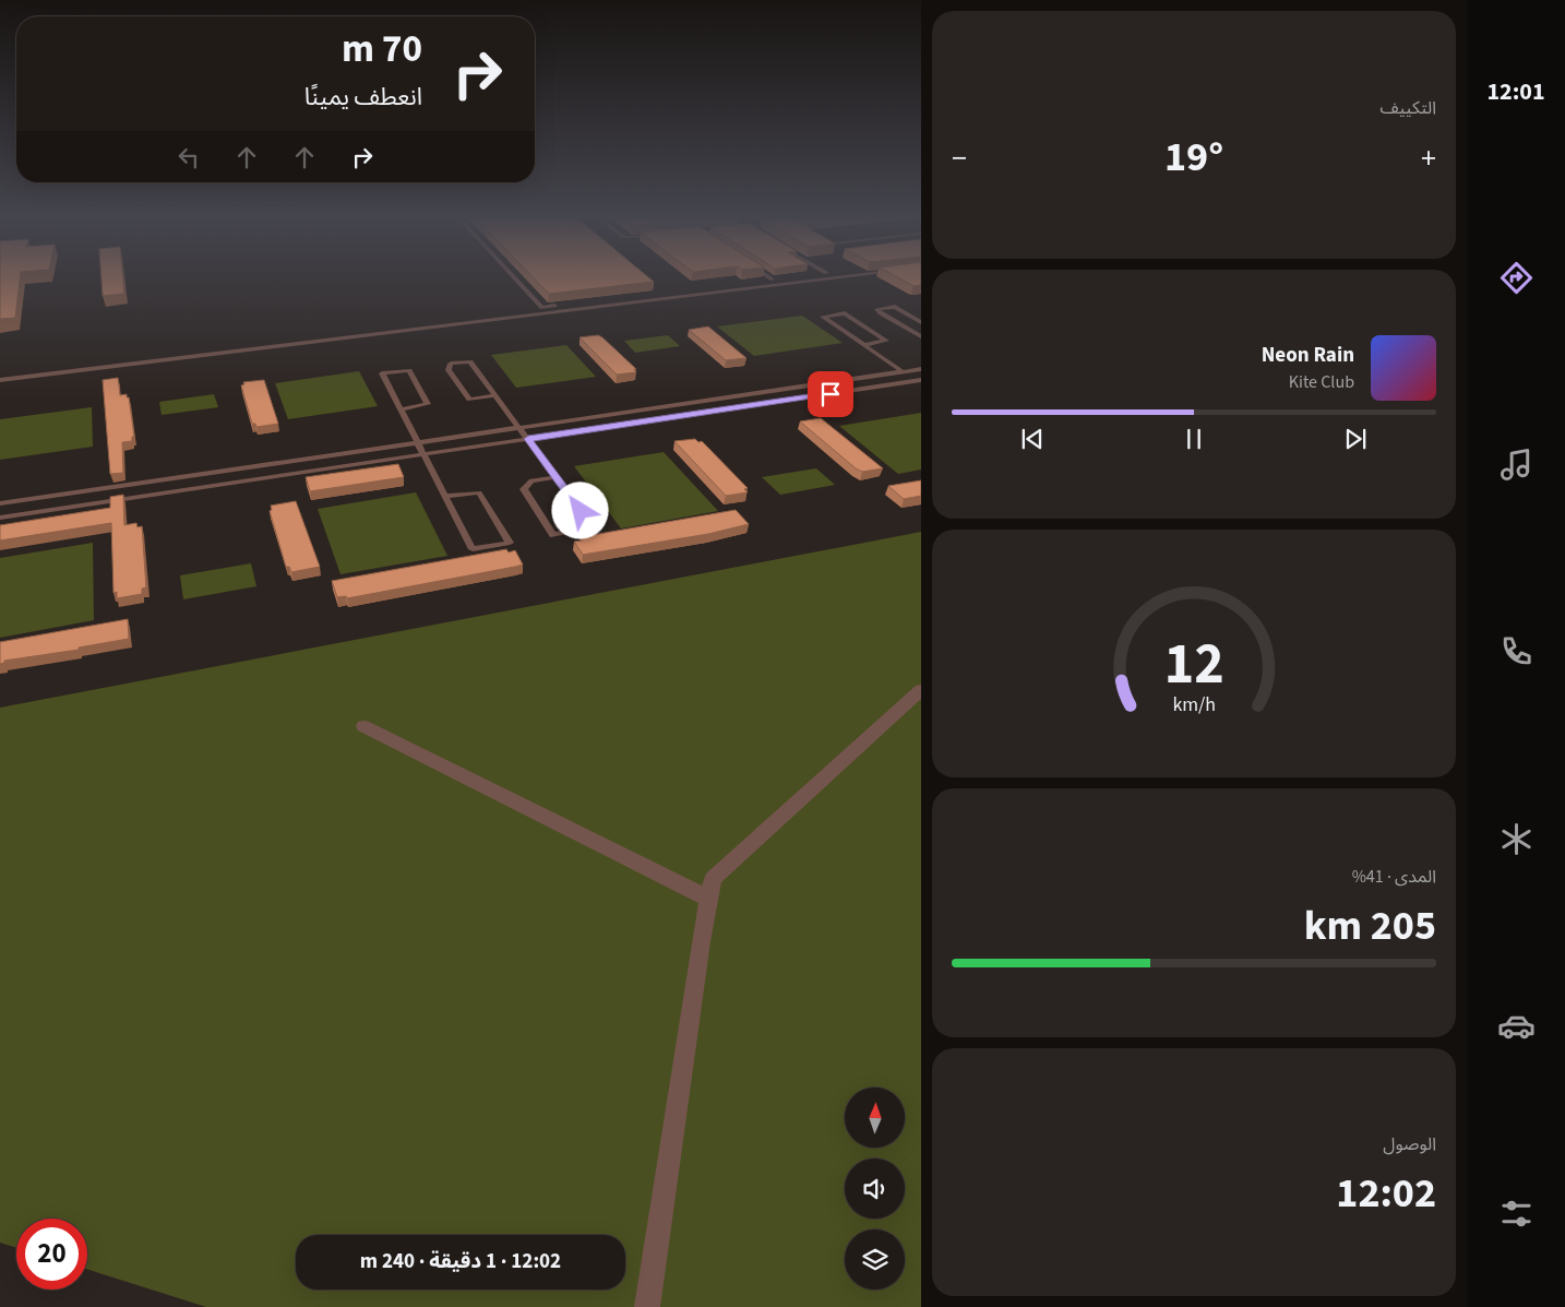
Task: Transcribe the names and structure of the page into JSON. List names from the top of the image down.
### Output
{
  "north": "top",
  "page": {
    "tabs": "12:01",
    "tile": [
      "التكييف",
      ["المدى · 41%", "205 km"],
      ["الوصول", "12:02"]
    ],
    "turn": ["70 m", "انعطف يمينًا"],
    "heat": ["−", "19°", "+"],
    "song": ["Neon Rain", "Kite Club"],
    "limit": "20",
    "trip": "12:02 · 1 دقيقة · 240 m",
    "gauge": ["12", "km/h"]
  }
}
